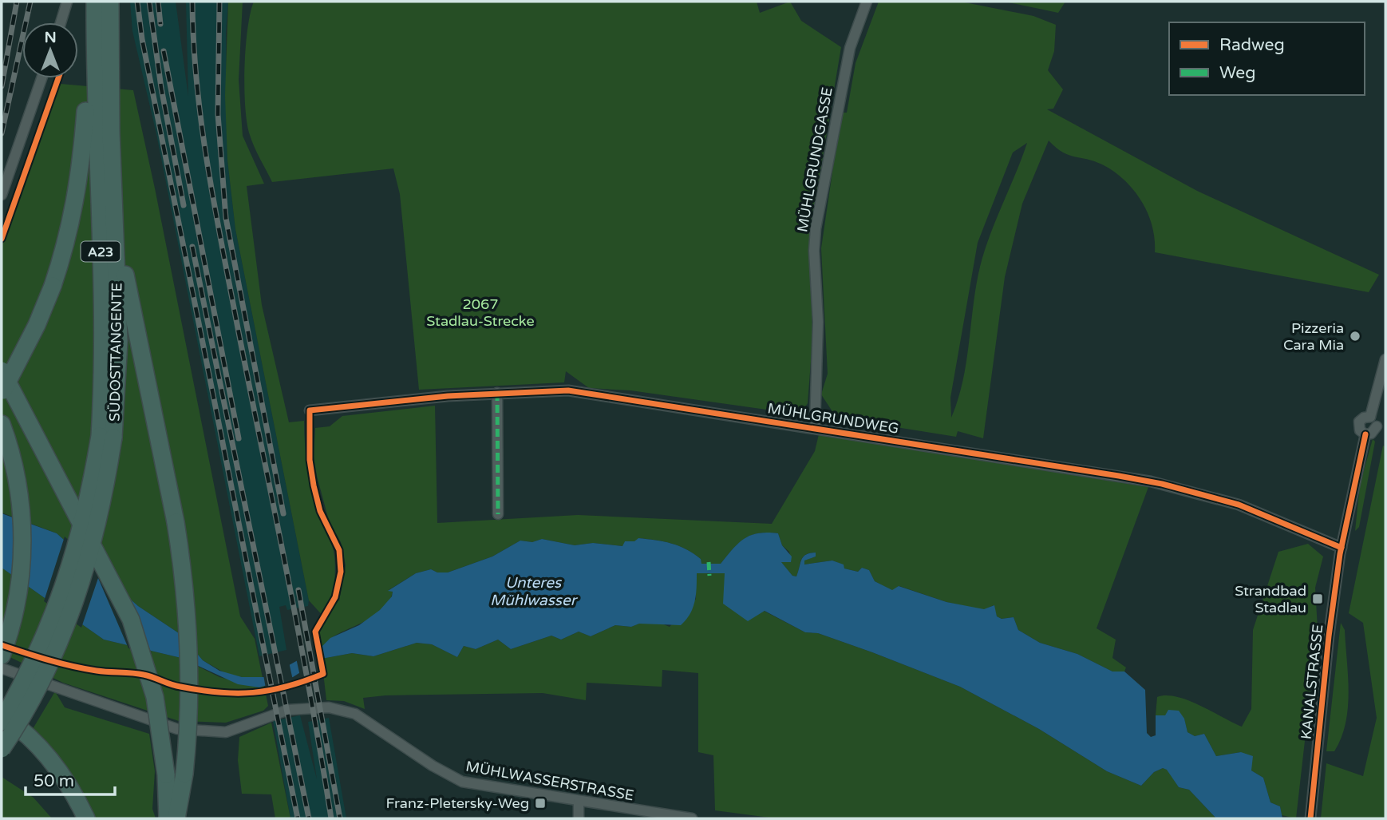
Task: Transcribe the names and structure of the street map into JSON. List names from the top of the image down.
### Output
{
  "streets": {
    "highway": ["A23", "SÜDOSTTANGENTE"],
    "street": [
      "MÜHLGRUNDGASSE",
      "MÜHLGRUNDWEG",
      "KANALSTRASSE",
      "MÜHLWASSERSTRASSE"
    ]
  },
  "crossings": [
    ["MÜHLGRUNDGASSE", "MÜHLGRUNDWEG"],
    ["A23", "SÜDOSTTANGENTE"],
    ["MÜHLGRUNDWEG", "KANALSTRASSE"]
  ],
  "water": ["Unteres Mühlwasser"],
  "parks": ["2067 Stadlau-Strecke"],
  "places": {
    "other": ["Pizzeria Cara Mia"],
    "transit": ["Strandbad Stadlau", "Franz-Pletersky-Weg"]
  },
  "legend": ["Radweg", "Weg"],
  "scale_bar": "50 m",
  "north": "top"
}
